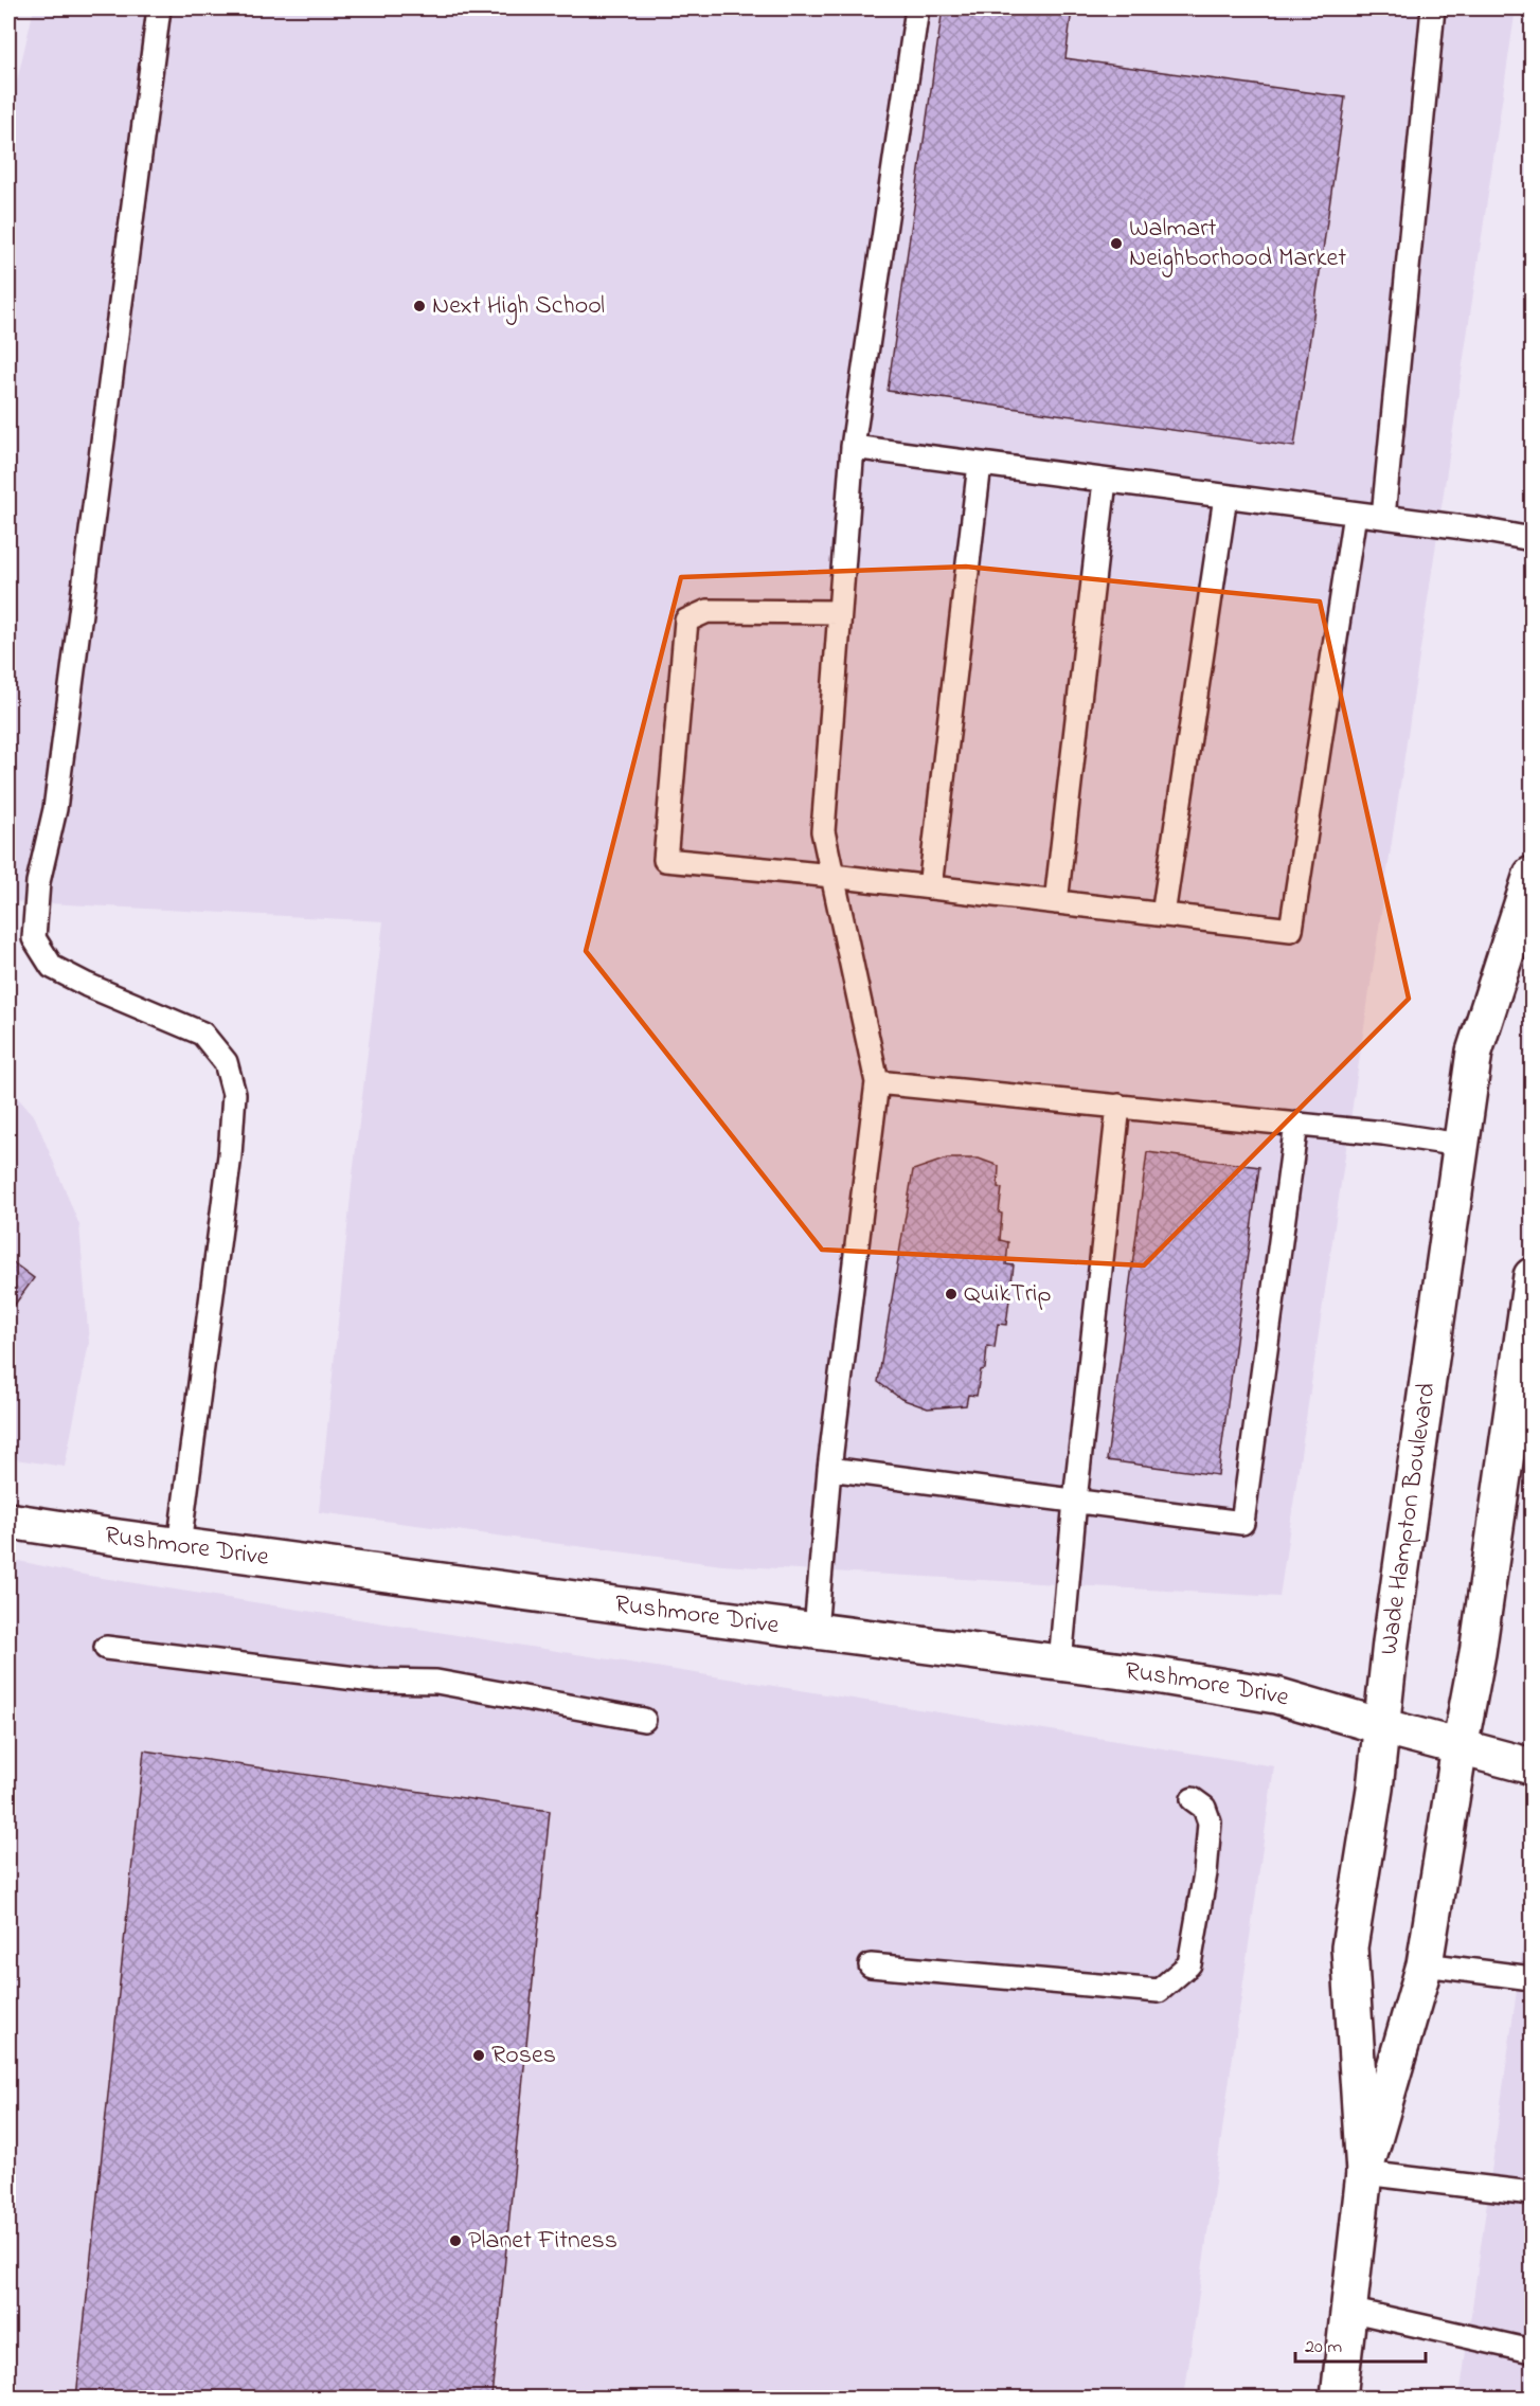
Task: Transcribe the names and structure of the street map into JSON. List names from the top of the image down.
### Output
{
  "streets": {
    "main road": ["Wade Hampton Boulevard", "Rushmore Drive"]
  },
  "crossings": [
    ["Wade Hampton Boulevard", "Rushmore Drive"]
  ],
  "places": [
    "Walmart Neighborhood Market",
    "Next High School",
    "QuikTrip",
    "Roses",
    "Planet Fitness"
  ],
  "scale_bar": "20 m"
}
